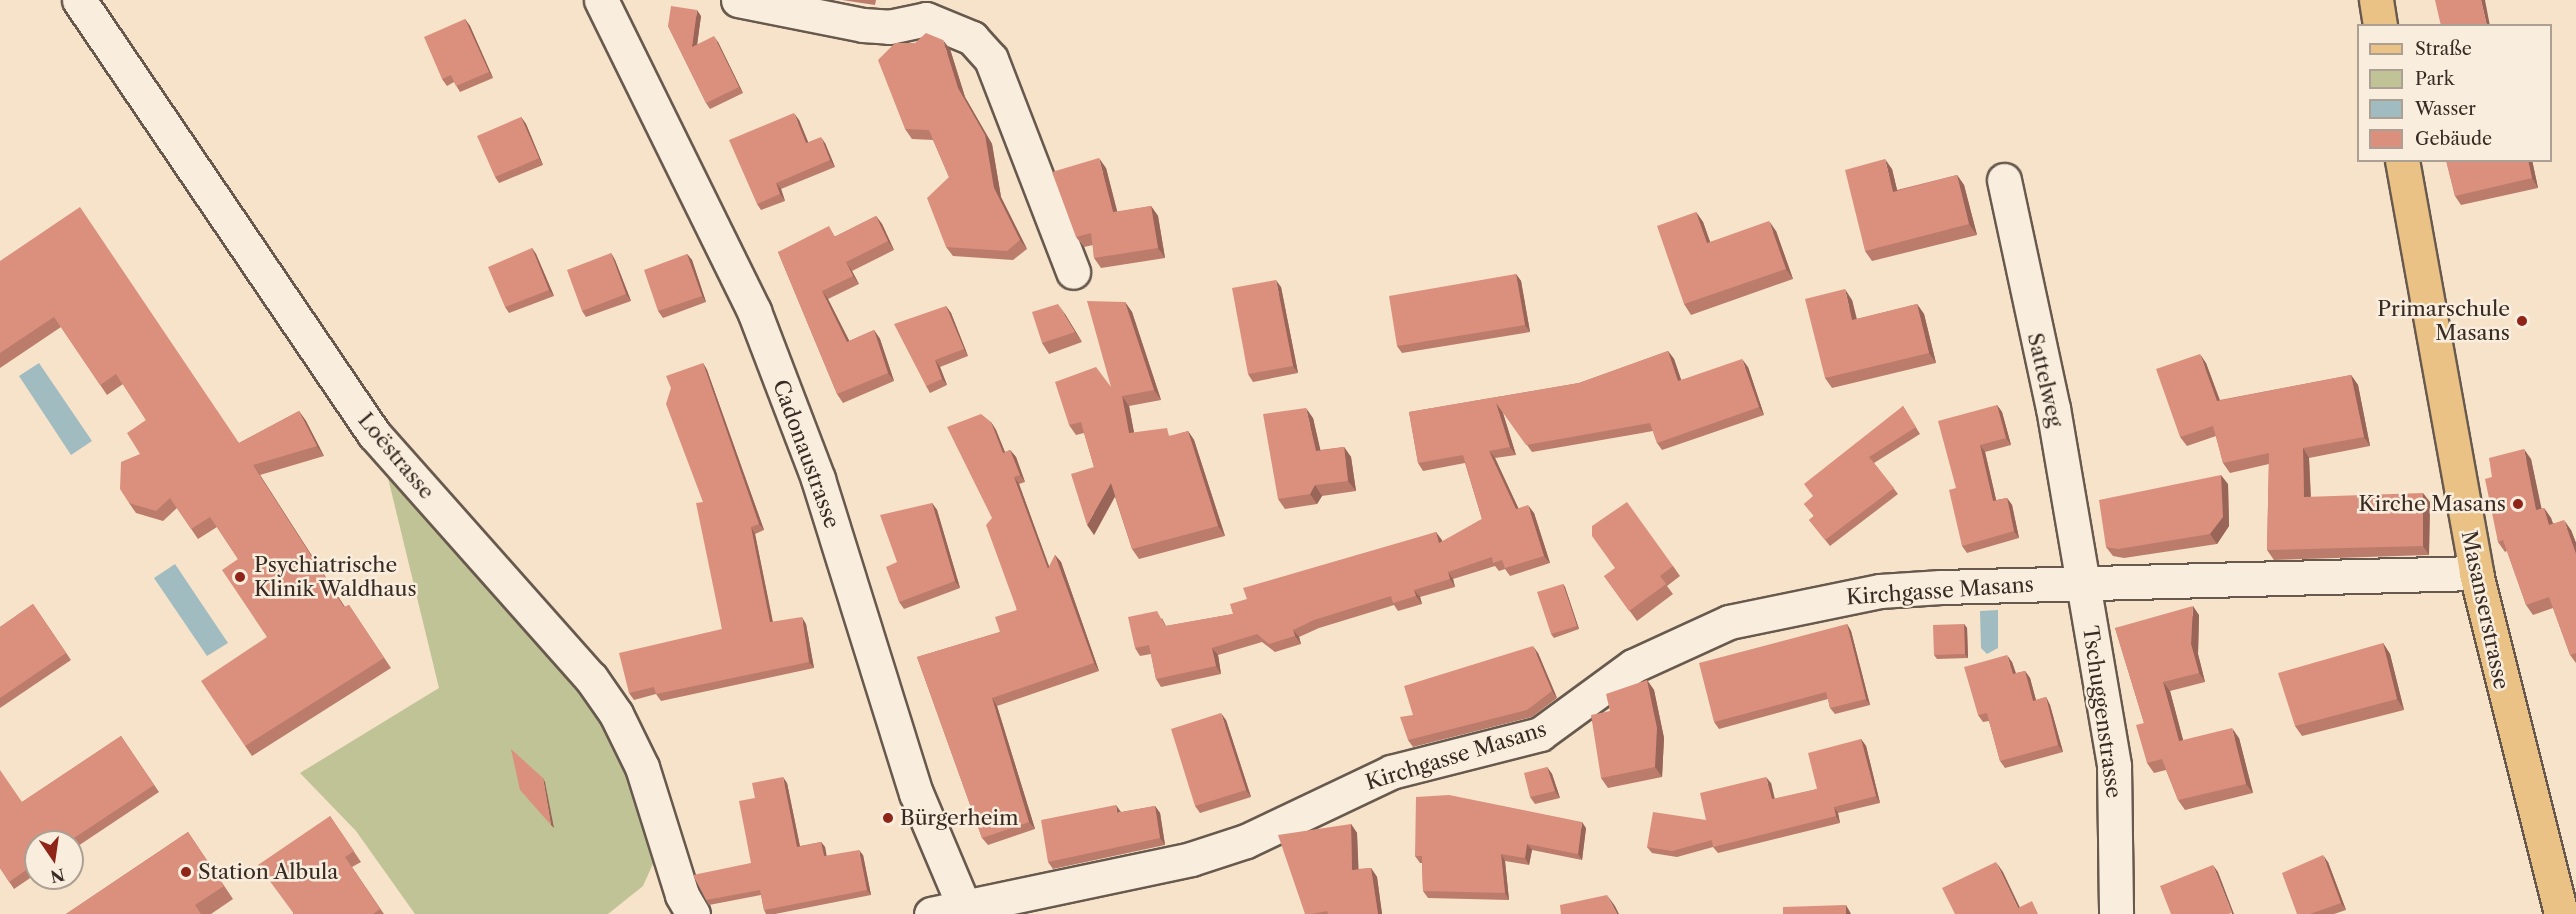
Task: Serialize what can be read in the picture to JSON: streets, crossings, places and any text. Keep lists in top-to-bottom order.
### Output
{
  "streets": {
    "main road": ["Masanserstrasse"],
    "street": [
      "Sattelweg",
      "Cadonaustrasse",
      "Loëstrasse",
      "Kirchgasse Masans",
      "Tschuggenstrasse"
    ]
  },
  "crossings": [
    ["Sattelweg", "Kirchgasse Masans"],
    ["Sattelweg", "Tschuggenstrasse"],
    ["Cadonaustrasse", "Kirchgasse Masans"],
    ["Kirchgasse Masans", "Masanserstrasse"],
    ["Kirchgasse Masans", "Tschuggenstrasse"]
  ],
  "places": [
    "Primarschule Masans",
    "Kirche Masans",
    "Psychiatrische Klinik Waldhaus",
    "Bürgerheim",
    "Station Albula"
  ],
  "legend": [
    "Straße",
    "Park",
    "Wasser",
    "Gebäude"
  ],
  "north": "bottom"
}
